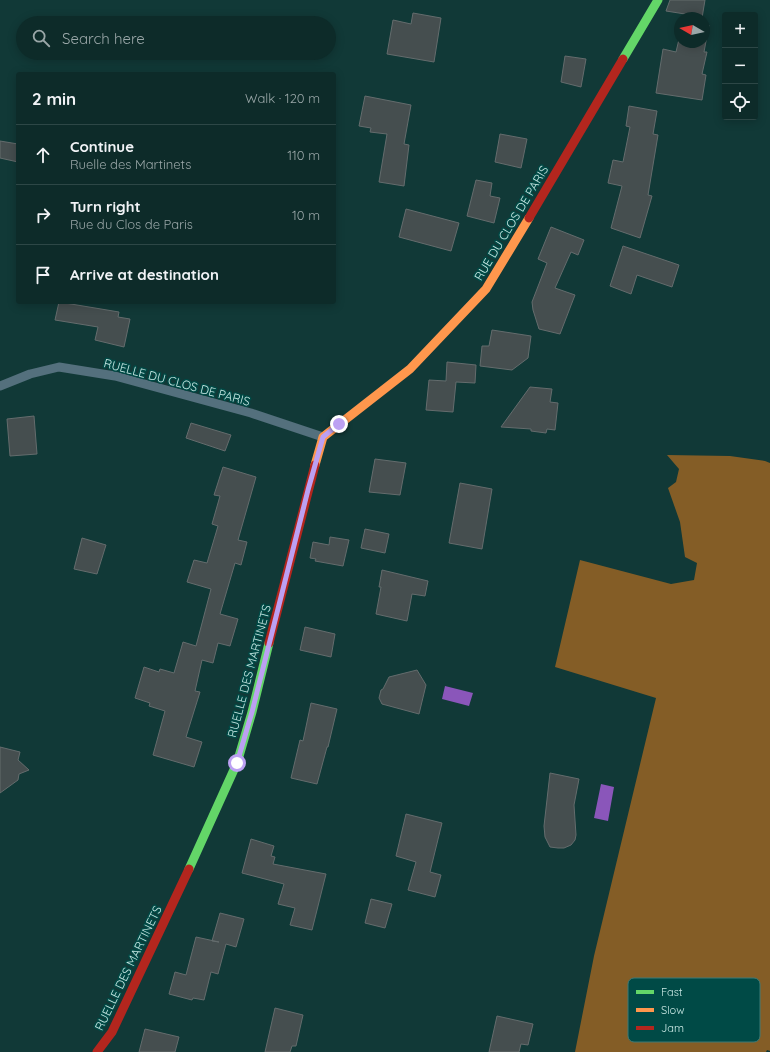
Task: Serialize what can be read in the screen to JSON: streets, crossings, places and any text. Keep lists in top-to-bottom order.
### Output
{
  "streets": {
    "street": ["RUE DU CLOS DE PARIS", "RUELLE DES MARTINETS"],
    "lane": ["RUELLE DU CLOS DE PARIS"]
  },
  "crossings": [
    ["RUE DU CLOS DE PARIS", "RUELLE DU CLOS DE PARIS"],
    ["RUE DU CLOS DE PARIS", "RUELLE DES MARTINETS"],
    ["RUELLE DU CLOS DE PARIS", "RUELLE DES MARTINETS"]
  ],
  "legend": ["Fast", "Slow", "Jam"],
  "north": "left",
  "page": {
    "map_buttons": ["+", "−"],
    "search": "Search here",
    "heading": ["2 min", "Walk · 120 m"],
    "list": [
      ["Continue", "Ruelle des Martinets", "110 m"],
      ["Turn right", "Rue du Clos de Paris", "10 m"],
      "Arrive at destination"
    ]
  }
}
